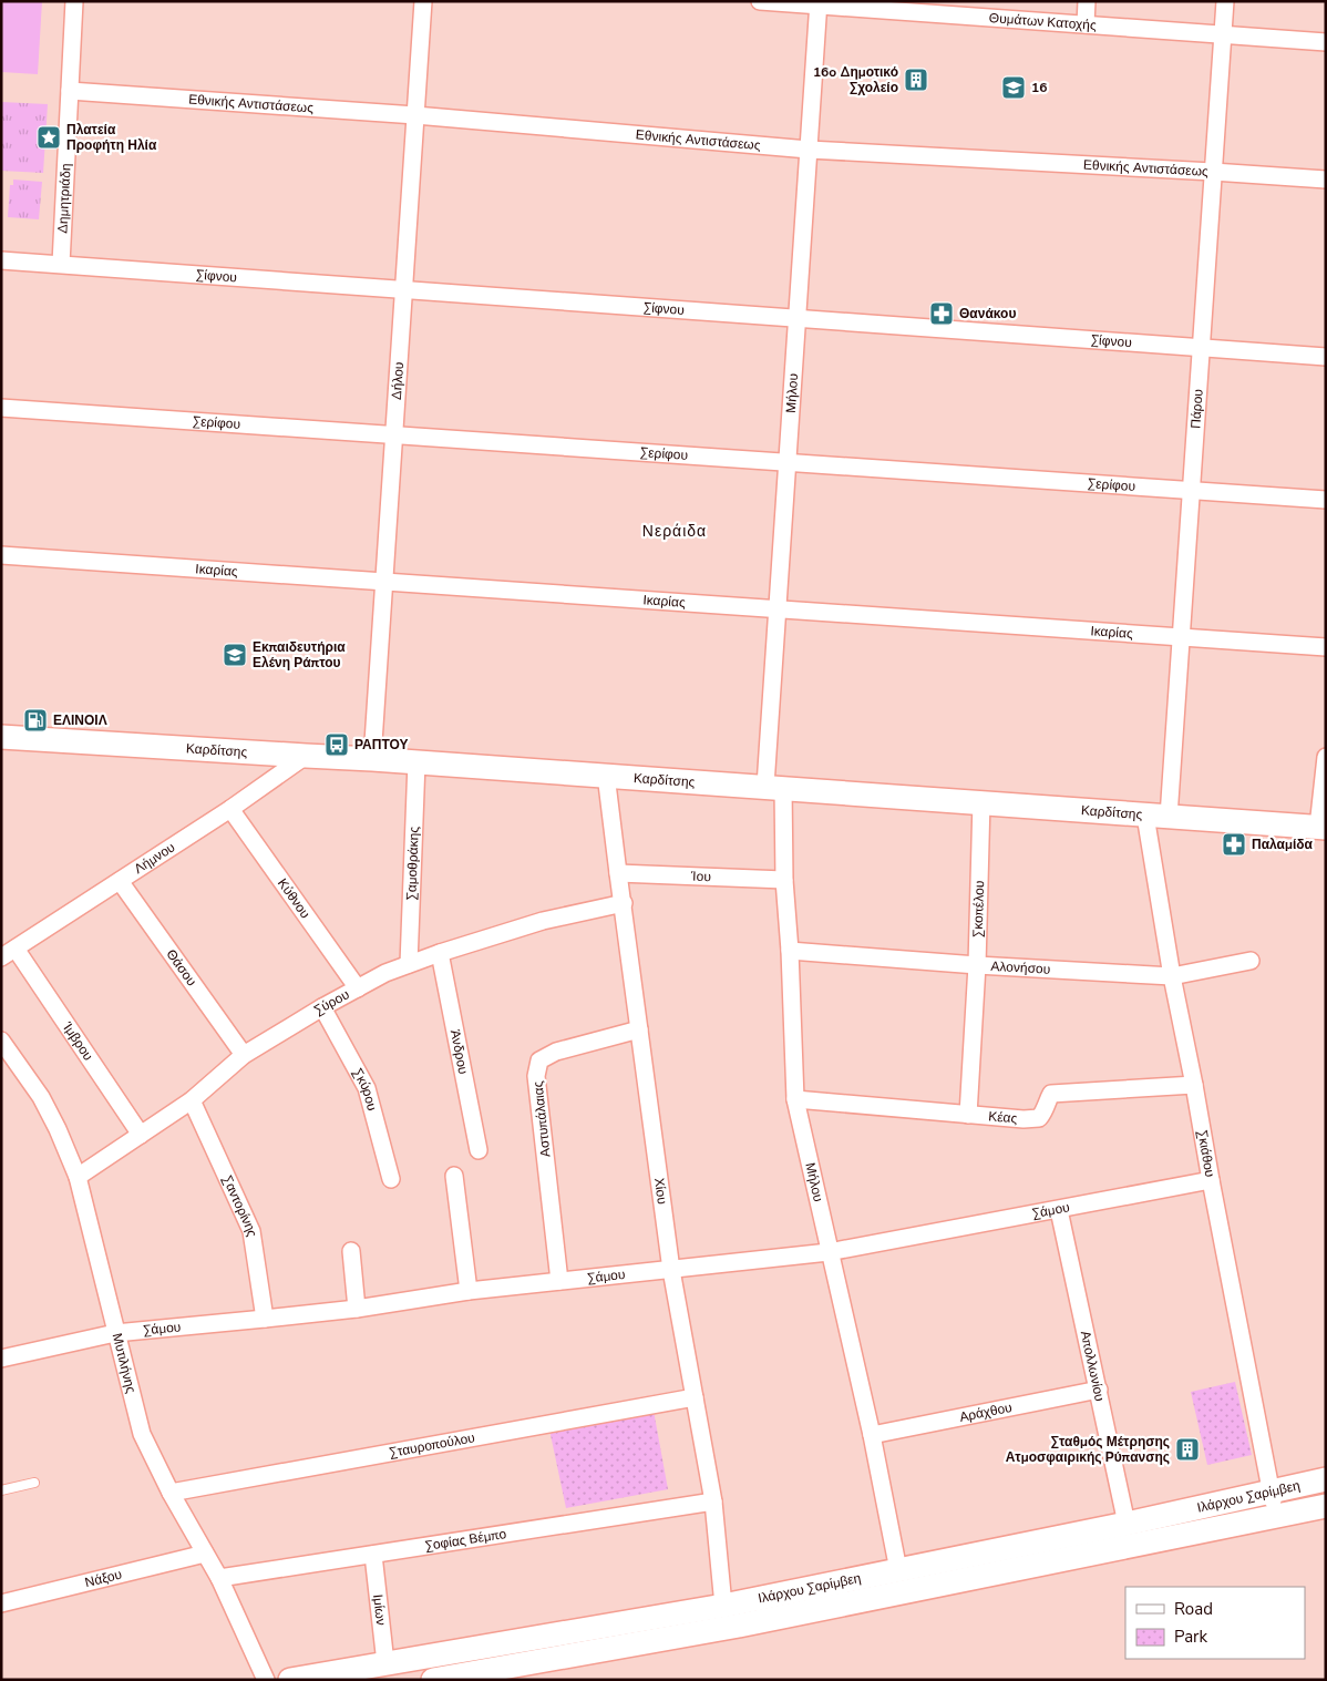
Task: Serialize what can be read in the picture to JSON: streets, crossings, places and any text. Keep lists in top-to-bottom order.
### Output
{
  "streets": {
    "main road": ["Καρδίτσης", "Ιλάρχου Σαρίμβεη"],
    "street": [
      "Θυμάτων Κατοχής",
      "Εθνικής Αντιστάσεως",
      "Δημητριάδη",
      "Σίφνου",
      "Δήλου",
      "Μήλου",
      "Πάρου",
      "Σερίφου",
      "Ικαρίας",
      "Λήμνου",
      "Σαμοθράκης",
      "Ίου",
      "Κύθνου",
      "Σκοπέλου",
      "Θάσου",
      "Αλονήσου",
      "Σύρου",
      "Ίμβρου",
      "Άνδρου",
      "Σκύρου",
      "Κέας",
      "Αστυπάλαιας",
      "Σκιάθου",
      "Χίου",
      "Σαντορίνης",
      "Σάμου",
      "Μυτιλήνης",
      "Απολλωνίου",
      "Αράχθου",
      "Σταυροπούλου",
      "Σοφίας Βέμπο",
      "Νάξου",
      "Ιμίων"
    ]
  },
  "crossings": [
    ["Θυμάτων Κατοχής", "Μήλου"],
    ["Θυμάτων Κατοχής", "Πάρου"],
    ["Εθνικής Αντιστάσεως", "Δημητριάδη"],
    ["Εθνικής Αντιστάσεως", "Δήλου"],
    ["Εθνικής Αντιστάσεως", "Μήλου"],
    ["Εθνικής Αντιστάσεως", "Πάρου"],
    ["Δημητριάδη", "Σίφνου"],
    ["Σίφνου", "Δήλου"],
    ["Σίφνου", "Μήλου"],
    ["Σίφνου", "Πάρου"],
    ["Δήλου", "Σερίφου"],
    ["Δήλου", "Ικαρίας"],
    ["Δήλου", "Καρδίτσης"],
    ["Μήλου", "Σερίφου"],
    ["Μήλου", "Ικαρίας"],
    ["Μήλου", "Καρδίτσης"],
    ["Μήλου", "Ίου"],
    ["Μήλου", "Αλονήσου"],
    ["Μήλου", "Κέας"],
    ["Μήλου", "Σάμου"],
    ["Μήλου", "Αράχθου"],
    ["Μήλου", "Ιλάρχου Σαρίμβεη"],
    ["Πάρου", "Σερίφου"],
    ["Πάρου", "Ικαρίας"],
    ["Πάρου", "Καρδίτσης"],
    ["Καρδίτσης", "Λήμνου"],
    ["Καρδίτσης", "Σαμοθράκης"],
    ["Καρδίτσης", "Σκοπέλου"],
    ["Καρδίτσης", "Σκιάθου"],
    ["Καρδίτσης", "Χίου"],
    ["Λήμνου", "Κύθνου"],
    ["Λήμνου", "Θάσου"],
    ["Λήμνου", "Ίμβρου"],
    ["Σαμοθράκης", "Σύρου"],
    ["Ίου", "Χίου"],
    ["Κύθνου", "Σύρου"],
    ["Σκοπέλου", "Αλονήσου"],
    ["Σκοπέλου", "Κέας"],
    ["Θάσου", "Σύρου"],
    ["Αλονήσου", "Σκιάθου"],
    ["Σύρου", "Ίμβρου"],
    ["Σύρου", "Άνδρου"],
    ["Σύρου", "Σκύρου"],
    ["Σύρου", "Χίου"],
    ["Σύρου", "Σαντορίνης"],
    ["Σύρου", "Μυτιλήνης"],
    ["Κέας", "Σκιάθου"],
    ["Αστυπάλαιας", "Χίου"],
    ["Αστυπάλαιας", "Σάμου"],
    ["Σκιάθου", "Σάμου"],
    ["Σκιάθου", "Ιλάρχου Σαρίμβεη"],
    ["Χίου", "Σάμου"],
    ["Χίου", "Σταυροπούλου"],
    ["Χίου", "Ιλάρχου Σαρίμβεη"],
    ["Χίου", "Σοφίας Βέμπο"],
    ["Σαντορίνης", "Σάμου"],
    ["Σάμου", "Μυτιλήνης"],
    ["Σάμου", "Απολλωνίου"],
    ["Μυτιλήνης", "Σταυροπούλου"],
    ["Μυτιλήνης", "Σοφίας Βέμπο"],
    ["Μυτιλήνης", "Νάξου"],
    ["Απολλωνίου", "Αράχθου"],
    ["Απολλωνίου", "Ιλάρχου Σαρίμβεη"],
    ["Ιλάρχου Σαρίμβεη", "Ιμίων"],
    ["Σοφίας Βέμπο", "Ιμίων"]
  ],
  "districts": ["Νεράιδα"],
  "places": {
    "building": ["16o Δημοτικό Σχολείο", "Σταθμός Μέτρησης Ατμοσφαιρικής Ρύπανσης"],
    "school or university": ["16", "Εκπαιδευτήρια Ελένη Ράπτου"],
    "place": ["Πλατεία Προφήτη Ηλία"],
    "pharmacy": ["Θανάκου", "Παλαμίδα"],
    "fuel station": ["ΕΛΙΝΟΙΛ"],
    "bus stop": ["ΡΑΠΤΟΥ"]
  },
  "legend": ["Road", "Park"]
}
